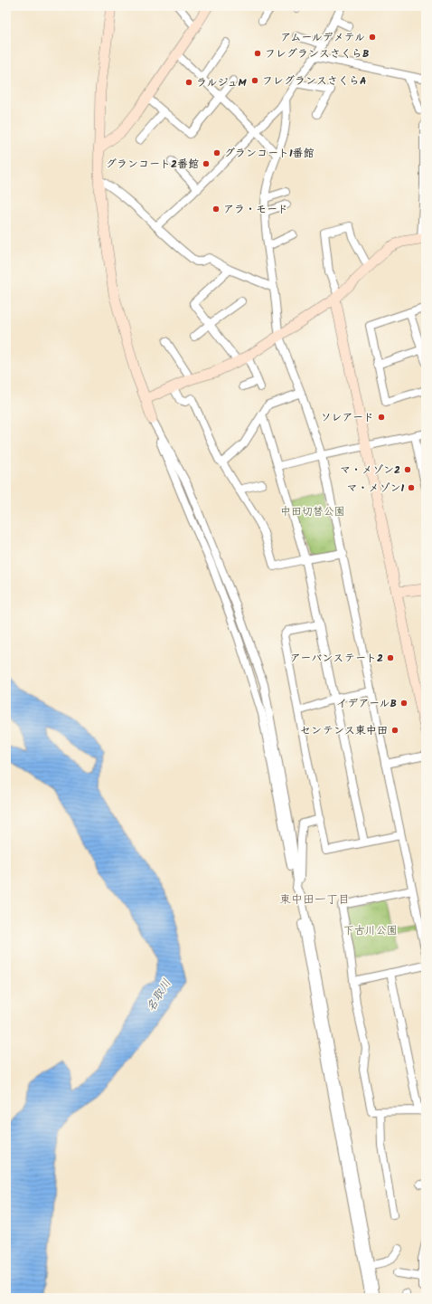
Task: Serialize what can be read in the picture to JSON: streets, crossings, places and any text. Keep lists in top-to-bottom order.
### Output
{
  "districts": ["東中田一丁目"],
  "water": ["名取川"],
  "parks": ["中田切替公園", "下古川公園"],
  "places": [
    "アムールデメテル",
    "フレグランスさくらB",
    "フレグランスさくらA",
    "ラルジュM",
    "グランコート1番館",
    "グランコート2番館",
    "アラ・モード",
    "ソレアード",
    "マ・メゾン2",
    "マ・メゾン1",
    "アーバンステート2",
    "イデアールB",
    "センテンス東中田"
  ]
}
